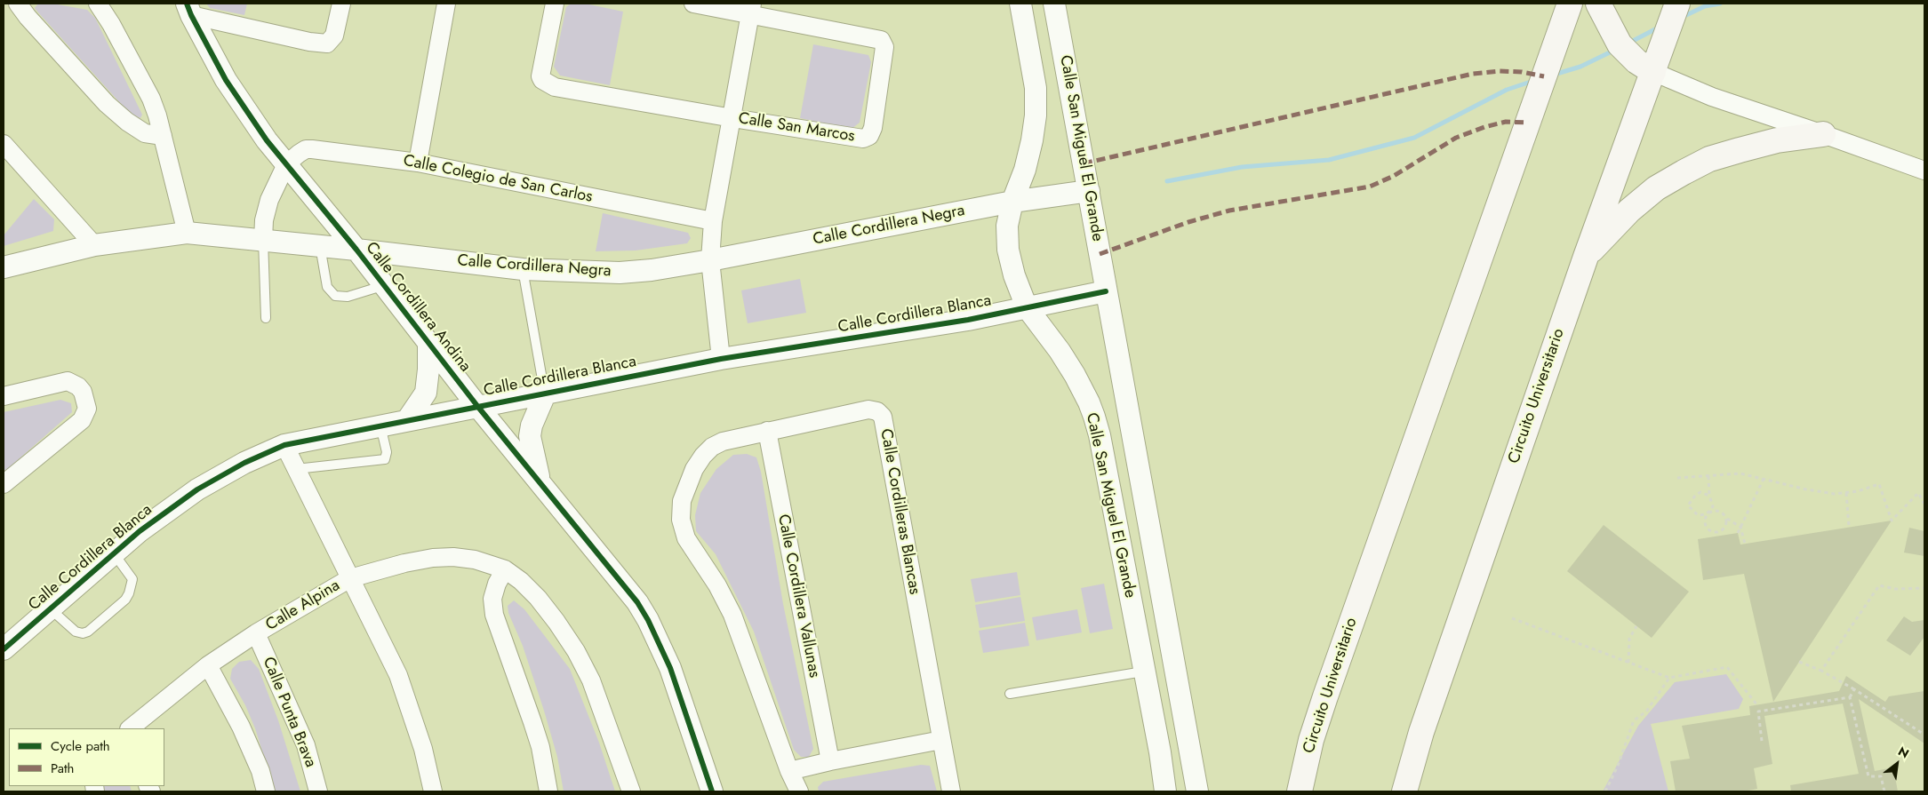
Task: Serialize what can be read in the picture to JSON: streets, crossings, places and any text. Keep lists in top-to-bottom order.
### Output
{
  "streets": {
    "main road": ["Circuito Universitario"],
    "street": [
      "Calle San Marcos",
      "Calle San Miguel El Grande",
      "Calle Colegio de San Carlos",
      "Calle Cordillera Negra",
      "Calle Cordillera Andina",
      "Calle Cordillera Blanca",
      "Calle Cordilleras Blancas",
      "Calle Cordillera Vallunas",
      "Calle Alpina",
      "Calle Punta Brava"
    ]
  },
  "crossings": [
    ["Calle San Miguel El Grande", "Calle Cordillera Negra"],
    ["Calle San Miguel El Grande", "Calle Cordillera Blanca"],
    ["Calle Colegio de San Carlos", "Calle Cordillera Andina"],
    ["Calle Cordillera Negra", "Calle Cordillera Andina"],
    ["Calle Cordillera Andina", "Calle Cordillera Blanca"],
    ["Calle Cordilleras Blancas", "Calle Cordillera Vallunas"],
    ["Calle Alpina", "Calle Punta Brava"]
  ],
  "legend": ["Cycle path", "Path"],
  "north": "top right"
}
